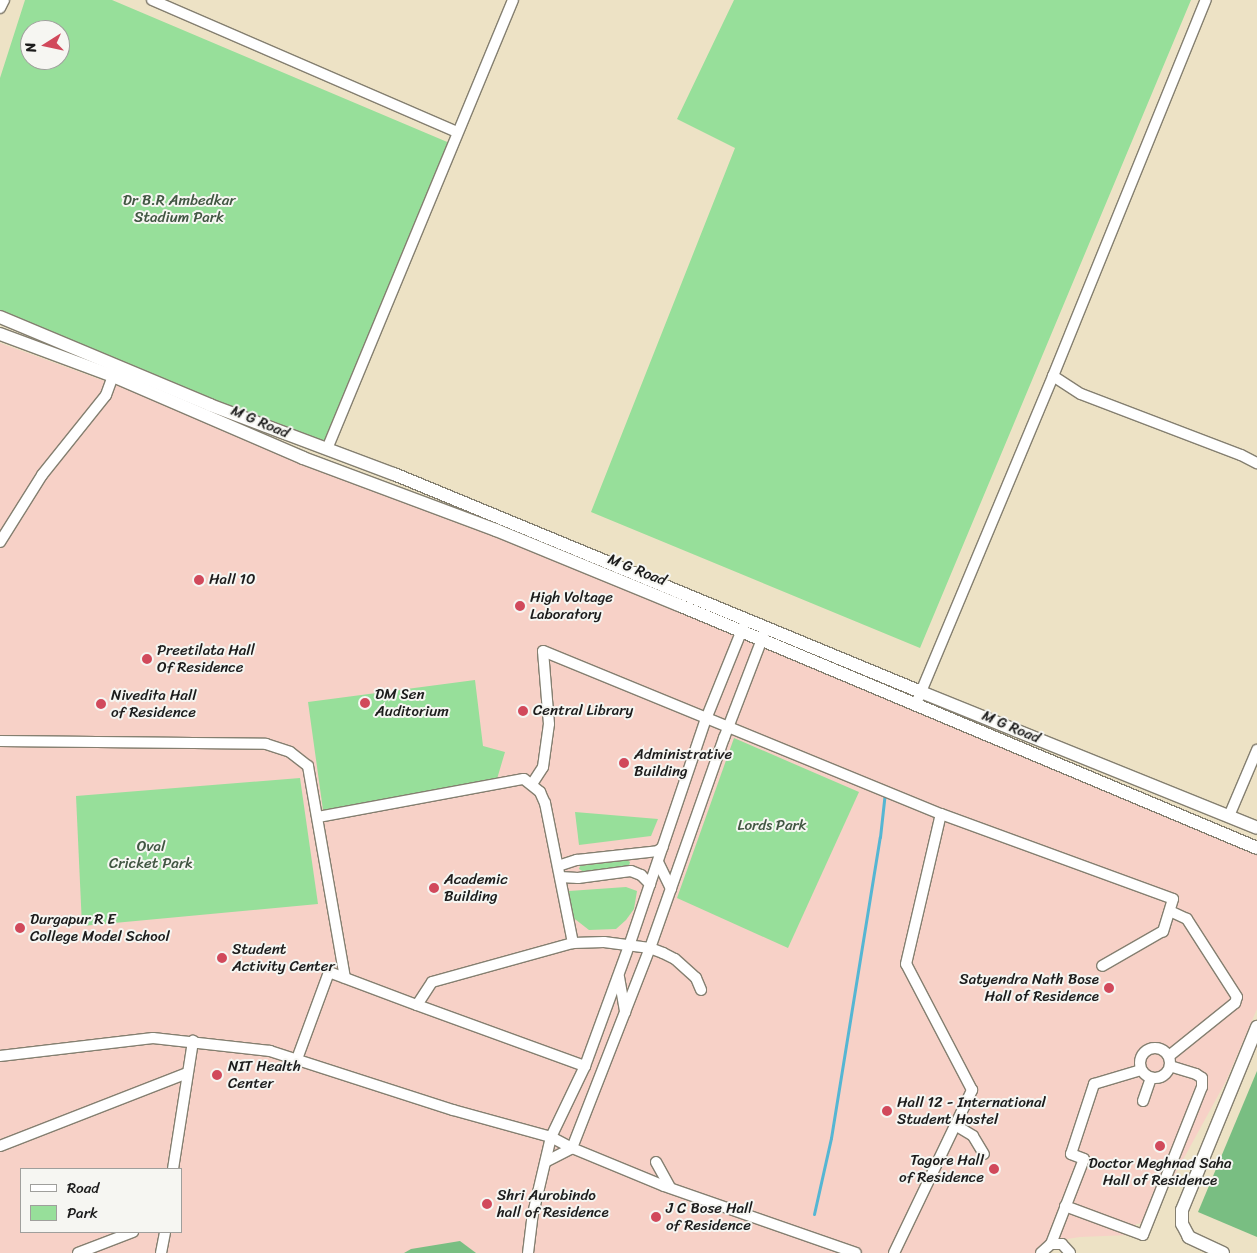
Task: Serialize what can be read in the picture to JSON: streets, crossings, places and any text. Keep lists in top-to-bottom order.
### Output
{
  "streets": {
    "street": ["M G Road"]
  },
  "parks": ["Dr B.R Ambedkar Stadium Park", "Lords Park", "Oval Cricket Park"],
  "places": [
    "Hall 10",
    "High Voltage Laboratory",
    "Preetilata Hall Of Residence",
    "DM Sen Auditorium",
    "Nivedita Hall of Residence",
    "Central Library",
    "Administrative Building",
    "Academic Building",
    "Durgapur R E College Model School",
    "Student Activity Center",
    "Satyendra Nath Bose Hall of Residence",
    "NIT Health Center",
    "Hall 12 - International Student Hostel",
    "Doctor Meghnad Saha Hall of Residence",
    "Tagore Hall of Residence",
    "Shri Aurobindo hall of Residence",
    "J C Bose Hall of Residence"
  ],
  "legend": ["Road", "Park"],
  "north": "left"
}
